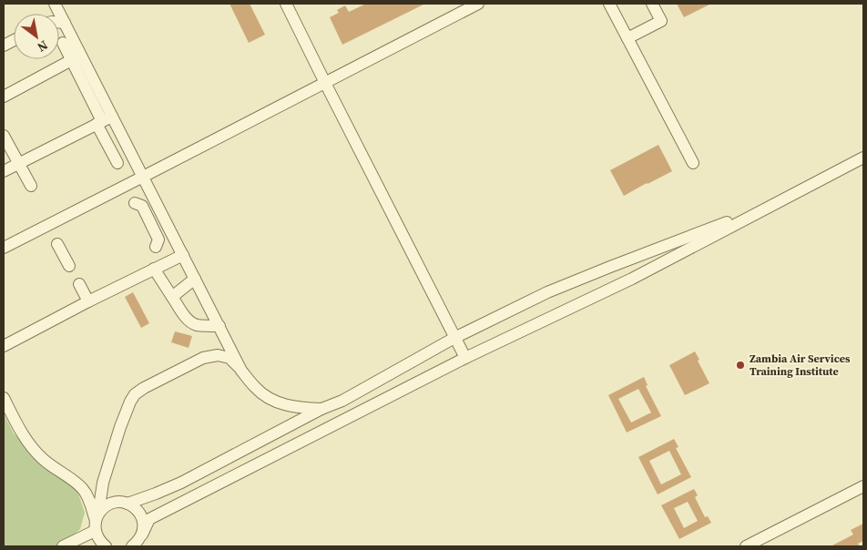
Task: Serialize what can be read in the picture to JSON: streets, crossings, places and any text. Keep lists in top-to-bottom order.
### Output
{
  "places": ["Zambia Air Services Training Institute"],
  "north": "bottom right"
}
